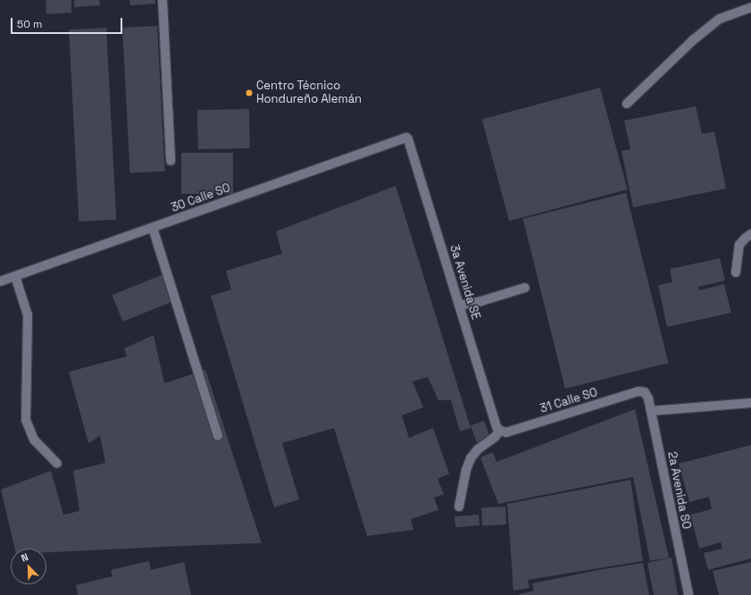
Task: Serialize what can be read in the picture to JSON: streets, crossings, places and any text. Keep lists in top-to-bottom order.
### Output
{
  "streets": {
    "street": [
      "30 Calle SO",
      "3a Avenida SE",
      "31 Calle SO",
      "2a Avenida SO"
    ]
  },
  "crossings": [
    ["30 Calle SO", "3a Avenida SE"],
    ["3a Avenida SE", "31 Calle SO"],
    ["31 Calle SO", "2a Avenida SO"]
  ],
  "places": ["Centro Técnico Hondureño Alemán"],
  "scale_bar": "50 m",
  "north": "top left"
}
